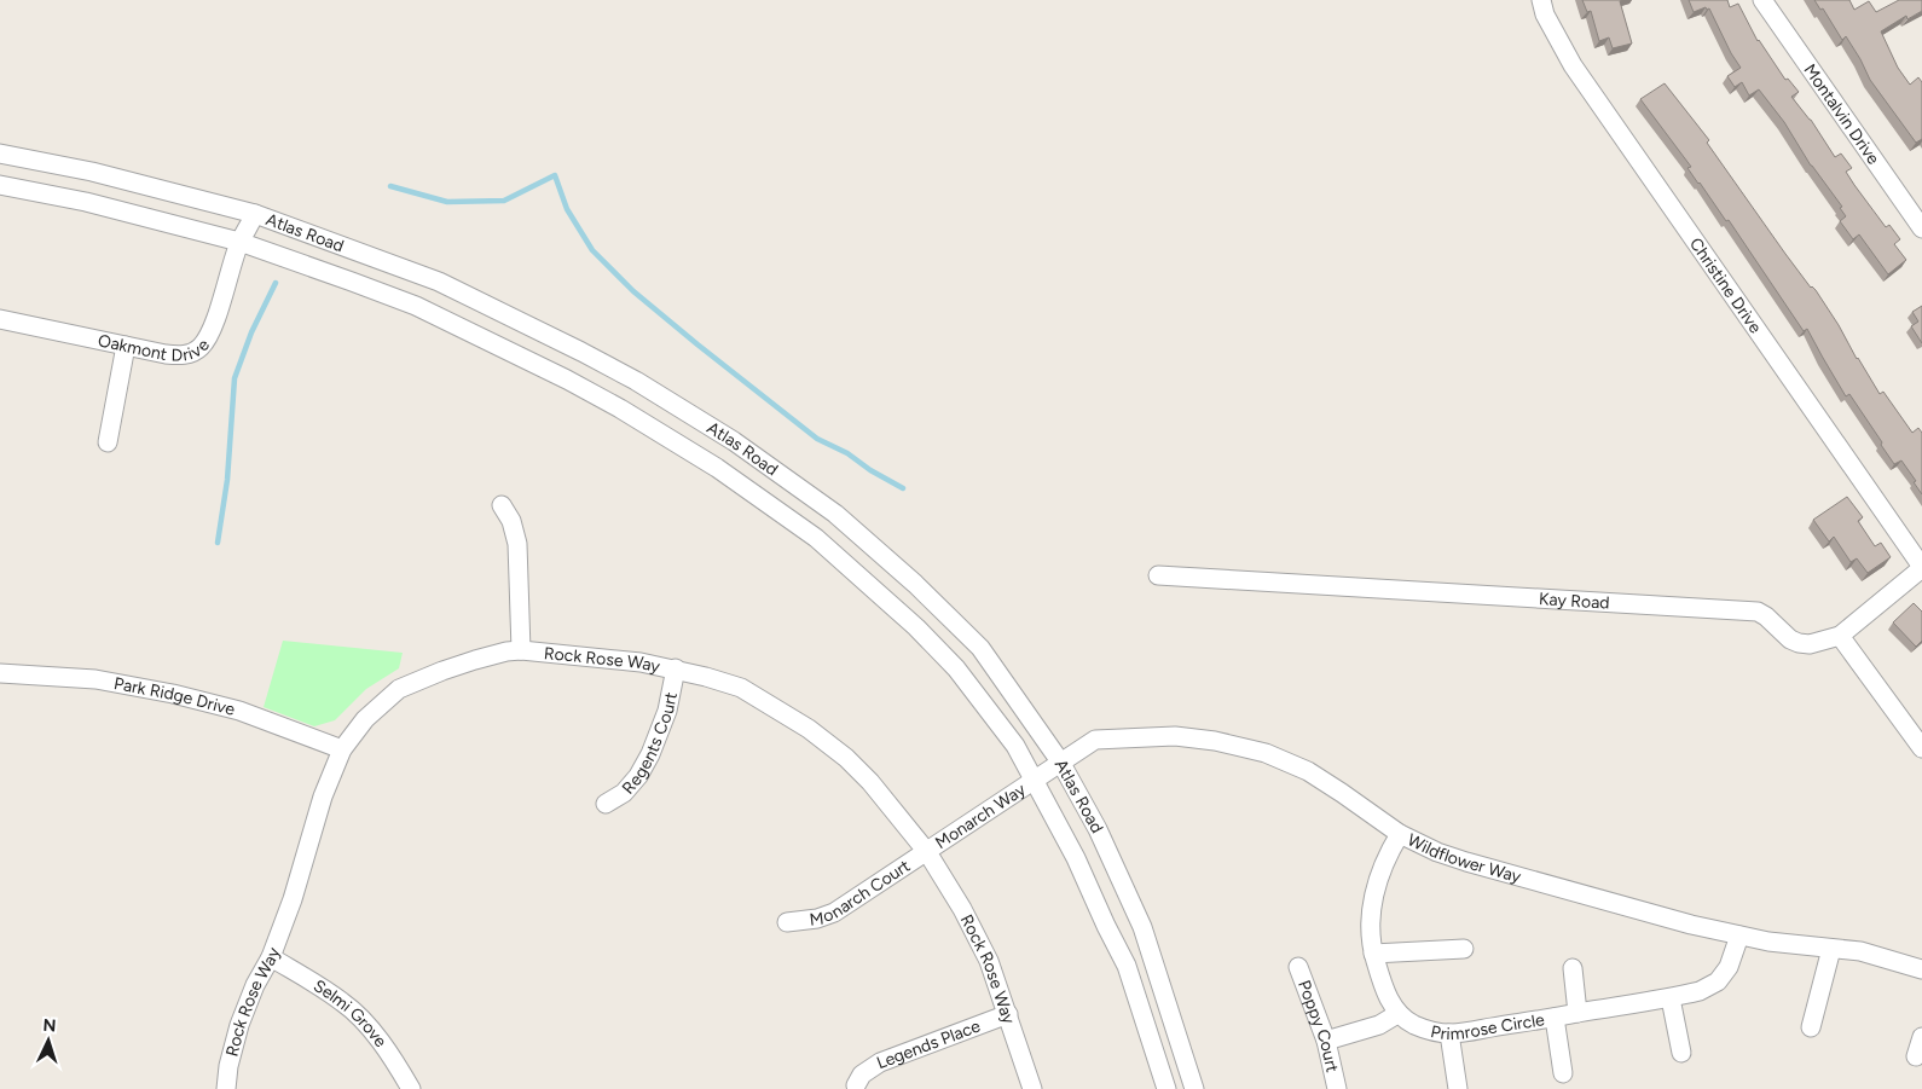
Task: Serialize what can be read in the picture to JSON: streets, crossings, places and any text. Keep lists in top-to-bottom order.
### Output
{
  "streets": {
    "street": [
      "Montalvin Drive",
      "Atlas Road",
      "Christine Drive",
      "Oakmont Drive",
      "Kay Road",
      "Rock Rose Way",
      "Park Ridge Drive",
      "Regents Court",
      "Monarch Way",
      "Wildflower Way",
      "Monarch Court",
      "Selmi Grove",
      "Primrose Circle",
      "Poppy Court",
      "Legends Place"
    ]
  },
  "crossings": [
    ["Atlas Road", "Oakmont Drive"],
    ["Atlas Road", "Monarch Way"],
    ["Atlas Road", "Wildflower Way"],
    ["Rock Rose Way", "Park Ridge Drive"],
    ["Rock Rose Way", "Regents Court"],
    ["Rock Rose Way", "Monarch Way"],
    ["Rock Rose Way", "Monarch Court"],
    ["Rock Rose Way", "Selmi Grove"],
    ["Rock Rose Way", "Legends Place"],
    ["Monarch Way", "Wildflower Way"],
    ["Monarch Way", "Monarch Court"],
    ["Wildflower Way", "Primrose Circle"]
  ],
  "north": "top"
}
